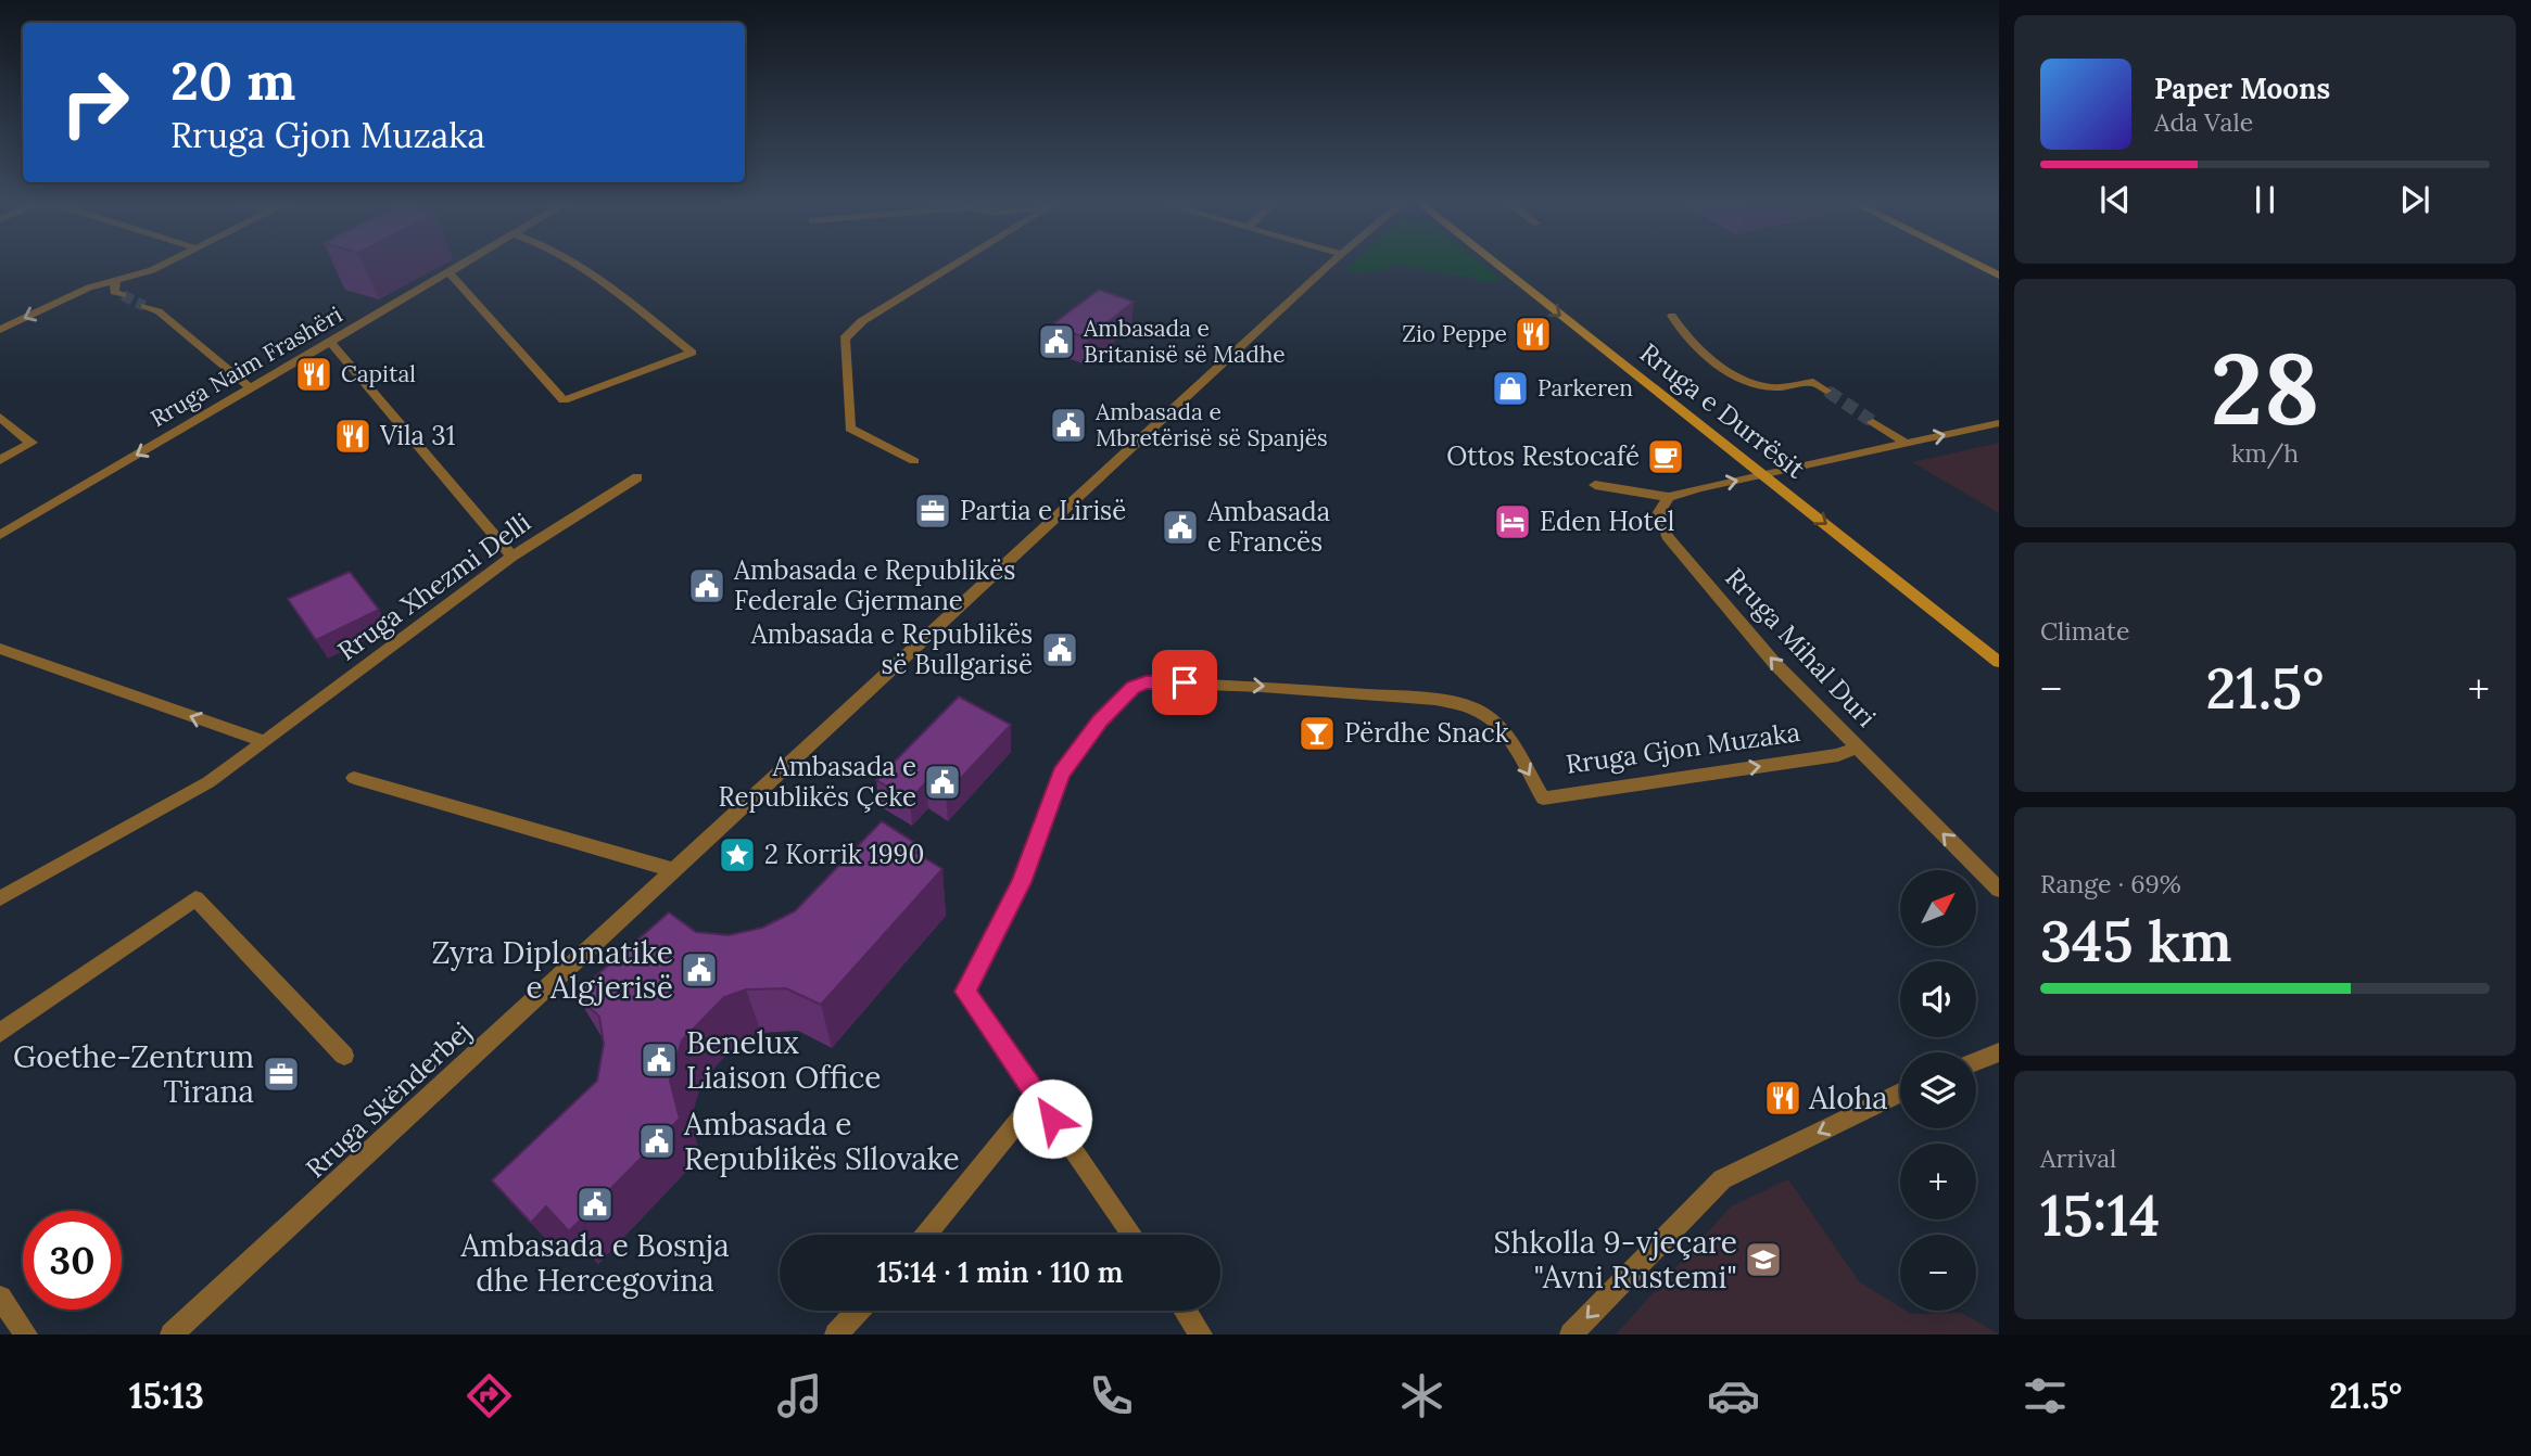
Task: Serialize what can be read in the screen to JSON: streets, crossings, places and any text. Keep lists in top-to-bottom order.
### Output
{
  "streets": {
    "main road": ["Rruga e Durrësit"],
    "street": [
      "Rruga Naim Frashëri",
      "Rruga Xhezmi Delli",
      "Rruga Mihal Duri",
      "Rruga Gjon Muzaka",
      "Rruga Skënderbej"
    ]
  },
  "crossings": [
    ["Rruga Mihal Duri", "Rruga Gjon Muzaka"]
  ],
  "one_way": ["Rruga Naim Frashëri", "Rruga e Durrësit", "Rruga Mihal Duri"],
  "places": {
    "restaurant": [
      "Zio Peppe",
      "Capital",
      "Vila 31",
      "Aloha"
    ],
    "public building": [
      "Ambasada e Britanisë së Madhe",
      "Ambasada e Mbretërisë së Spanjës",
      "Ambasada e Francës",
      "Ambasada e Republikës Federale Gjermane",
      "Ambasada e Republikës së Bullgarisë",
      "Ambasada e Republikës Çeke",
      "Zyra Diplomatike e Algjerisë",
      "Benelux Liaison Office",
      "Ambasada e Republikës Sllovake",
      "Ambasada e Bosnja dhe Hercegovina"
    ],
    "shop": ["Parkeren"],
    "cafe": ["Ottos Restocafé"],
    "office": ["Partia e Lirisë", "Goethe-Zentrum Tirana"],
    "hotel": ["Eden Hotel"],
    "bar": ["Përdhe Snack"],
    "place": ["2 Korrik 1990"],
    "school or university": ["Shkolla 9-vjeçare \"Avni Rustemi\""]
  },
  "north": "top right",
  "page": {
    "turn": ["20 m", "Rruga Gjon Muzaka"],
    "song": ["Paper Moons", "Ada Vale"],
    "tile": [
      ["28", "km/h"],
      "Climate",
      ["Range · 69%", "345 km"],
      ["Arrival", "15:14"]
    ],
    "heat": ["−", "21.5°", "+"],
    "map_buttons": ["+", "−"],
    "limit": "30",
    "trip": "15:14 · 1 min · 110 m",
    "tabs": ["15:13", "21.5°"]
  }
}
